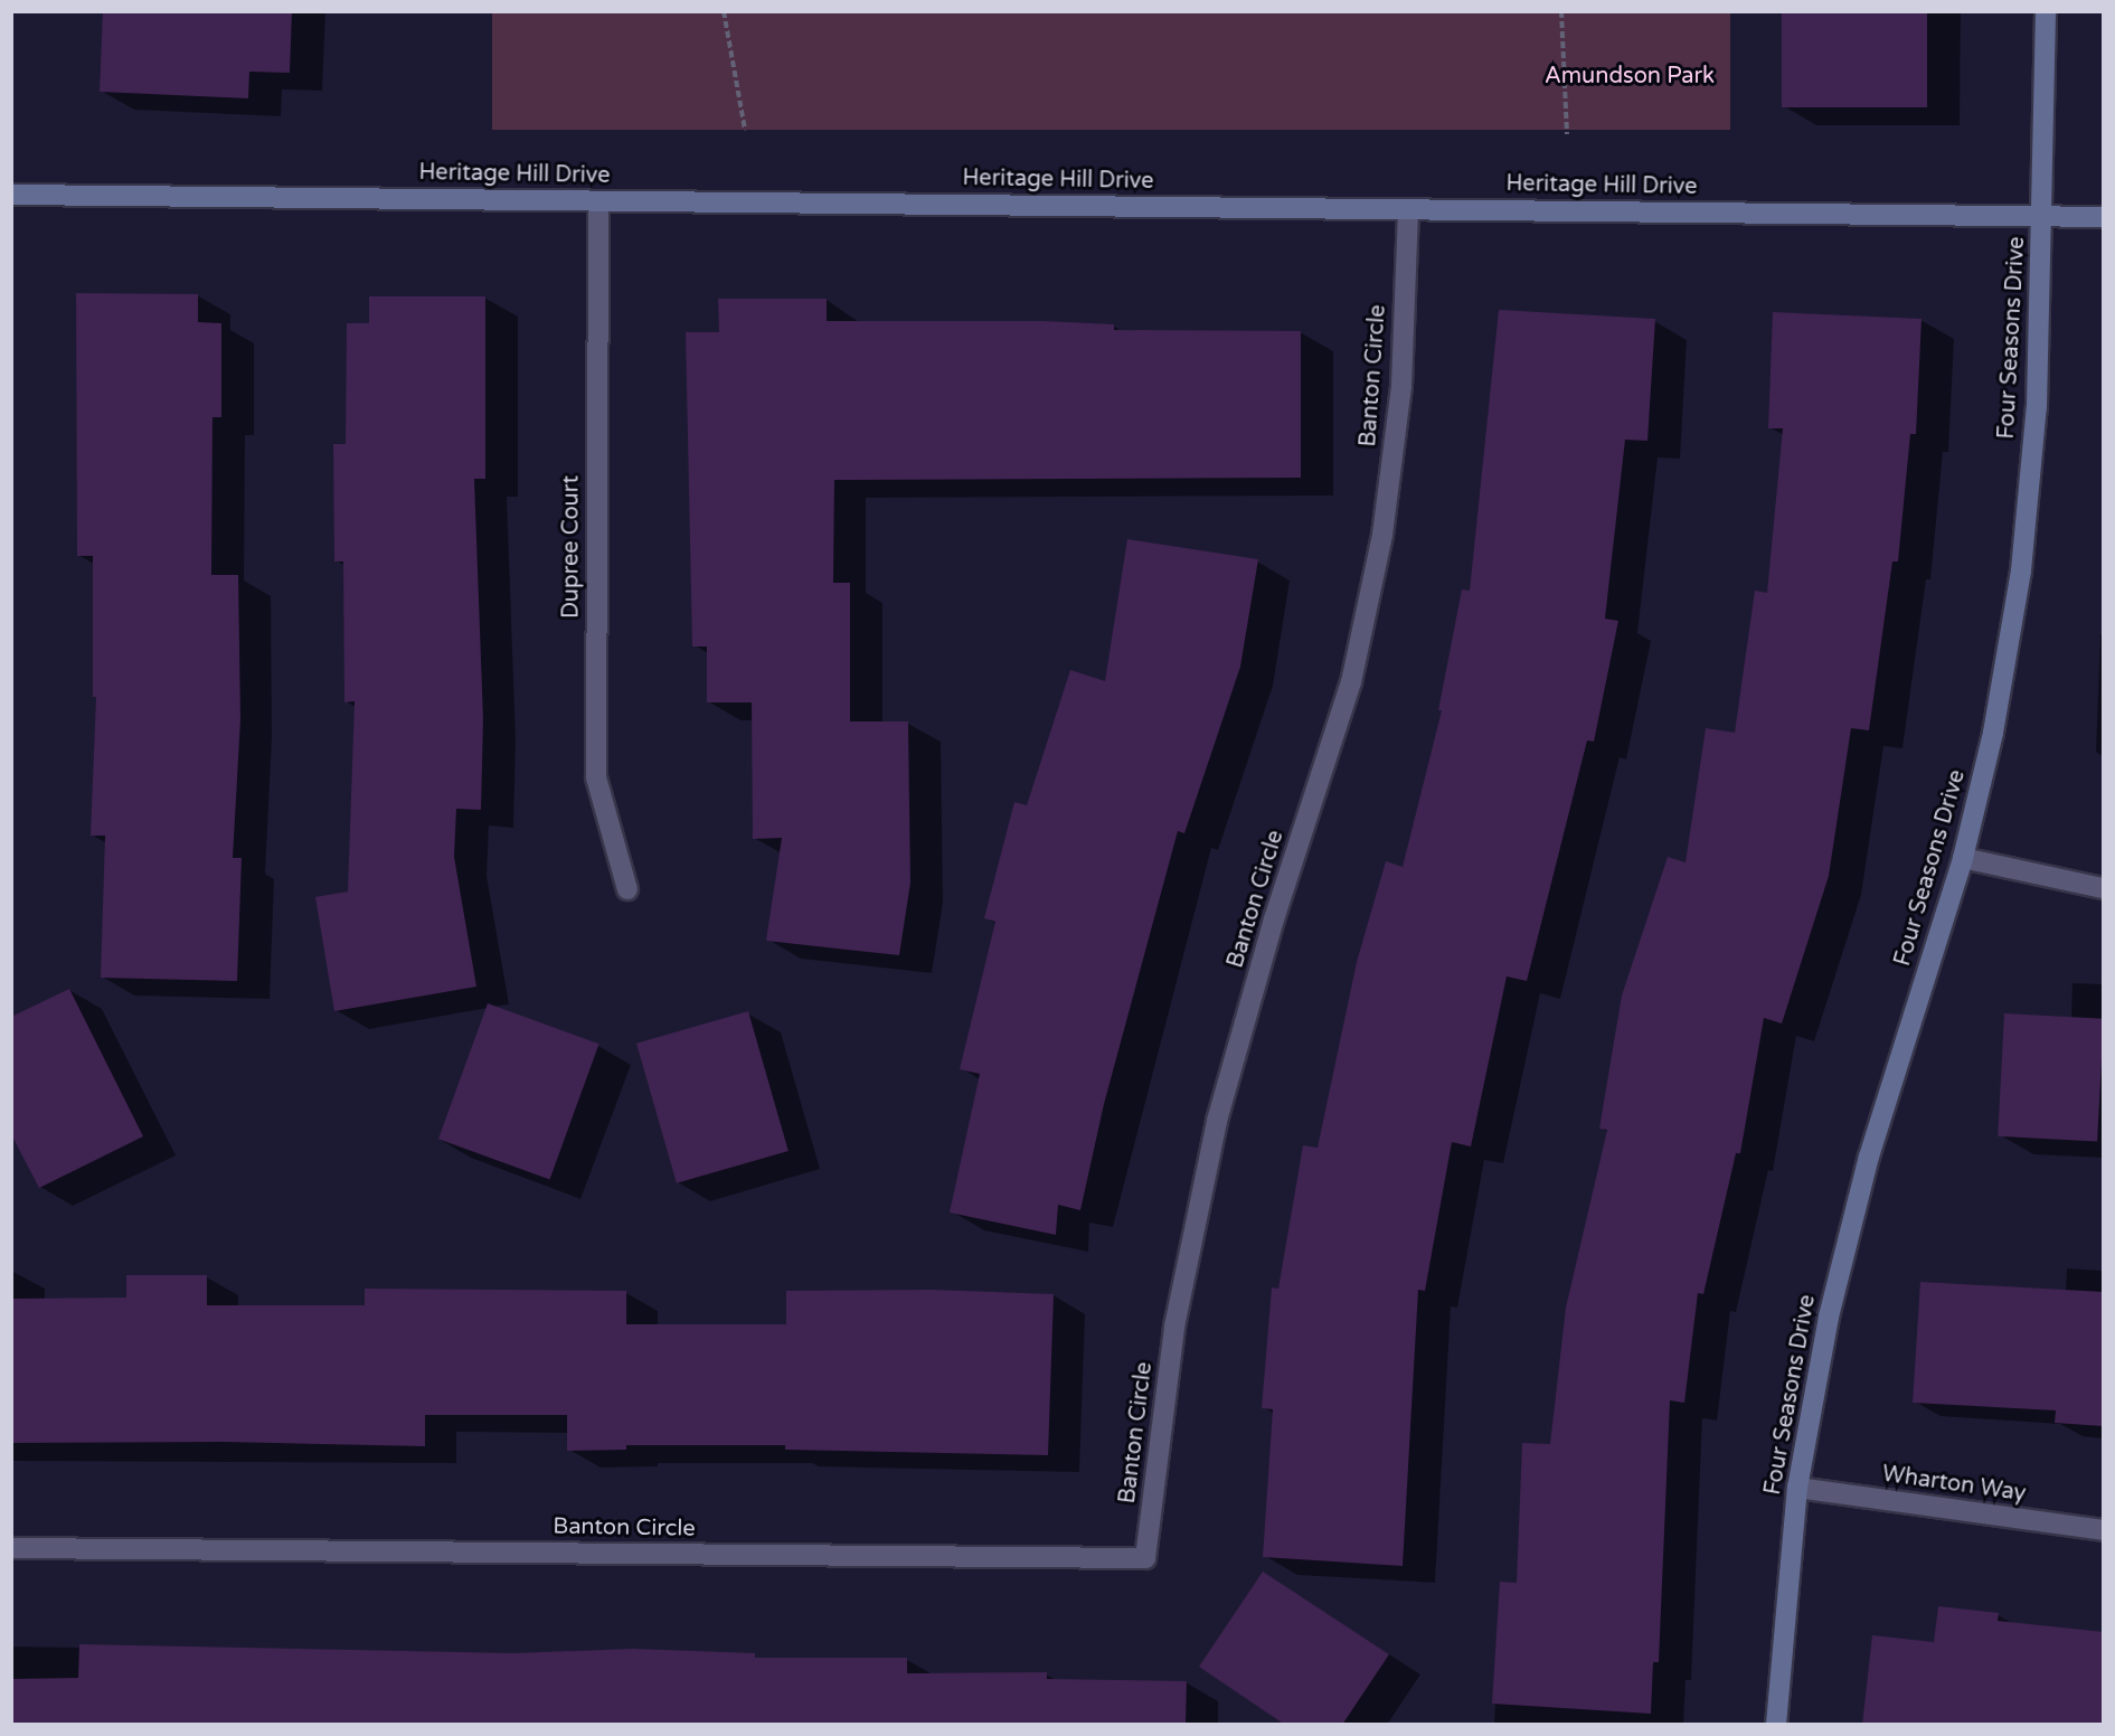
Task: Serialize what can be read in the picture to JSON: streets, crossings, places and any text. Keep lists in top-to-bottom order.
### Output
{
  "streets": {
    "street": [
      "Heritage Hill Drive",
      "Four Seasons Drive",
      "Banton Circle",
      "Dupree Court",
      "Wharton Way"
    ]
  },
  "crossings": [
    ["Heritage Hill Drive", "Four Seasons Drive"],
    ["Heritage Hill Drive", "Banton Circle"],
    ["Heritage Hill Drive", "Dupree Court"],
    ["Four Seasons Drive", "Wharton Way"]
  ],
  "parks": ["Amundson Park"]
}
